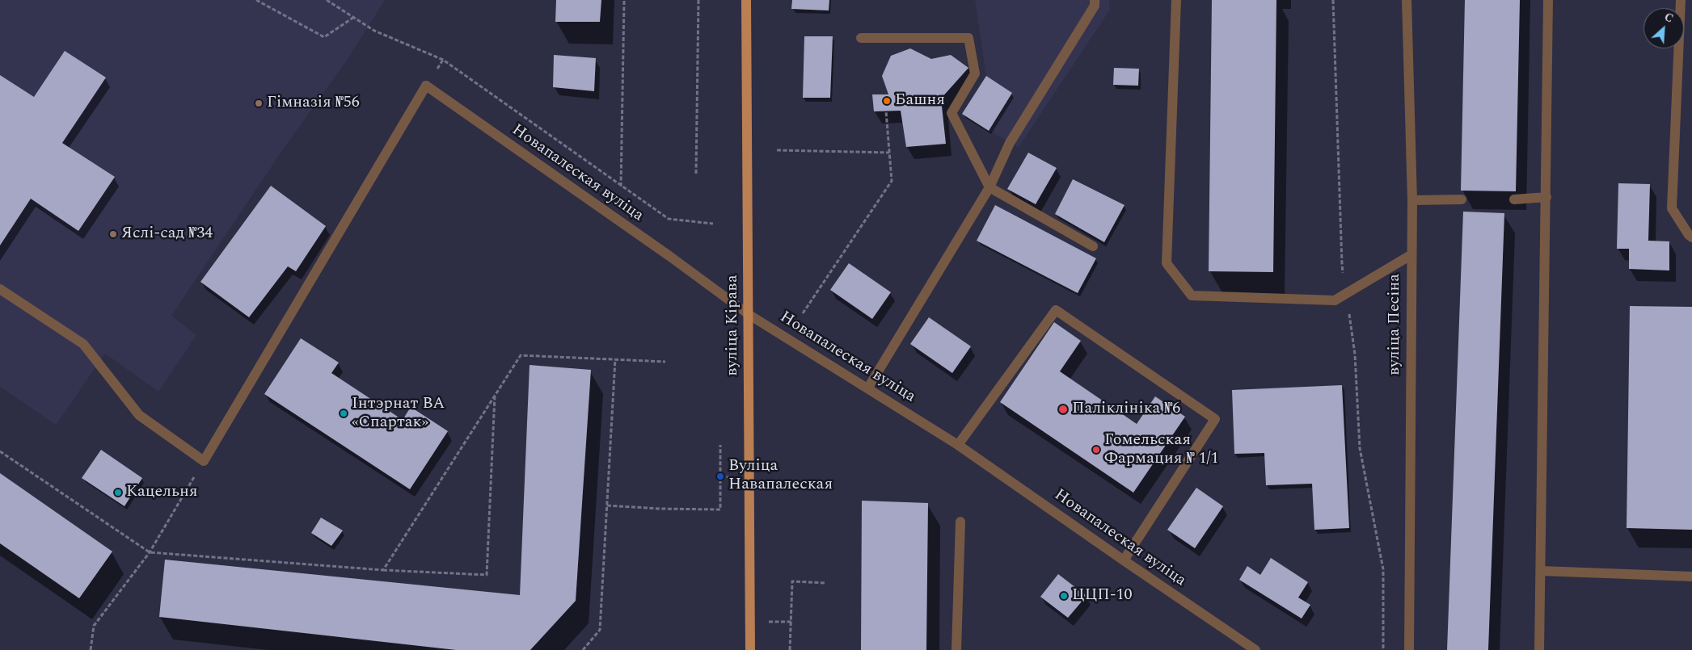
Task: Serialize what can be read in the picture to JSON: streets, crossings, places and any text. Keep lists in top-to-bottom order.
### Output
{
  "streets": {
    "main road": ["вуліца Кірава"],
    "street": ["Новапалеская вуліца", "вуліца Песіна"]
  },
  "crossings": [
    ["Новапалеская вуліца", "вуліца Кірава"]
  ],
  "places": [
    "Башня",
    "Гімназія №56",
    "Яслі-сад №34",
    "Паліклініка №6",
    "Інтэрнат ВА «Спартак»",
    "Гомельская Фармация № 1/1",
    "Вуліца Навапалеская",
    "Кацельня",
    "ЦЦП-10"
  ],
  "north": "top right"
}
